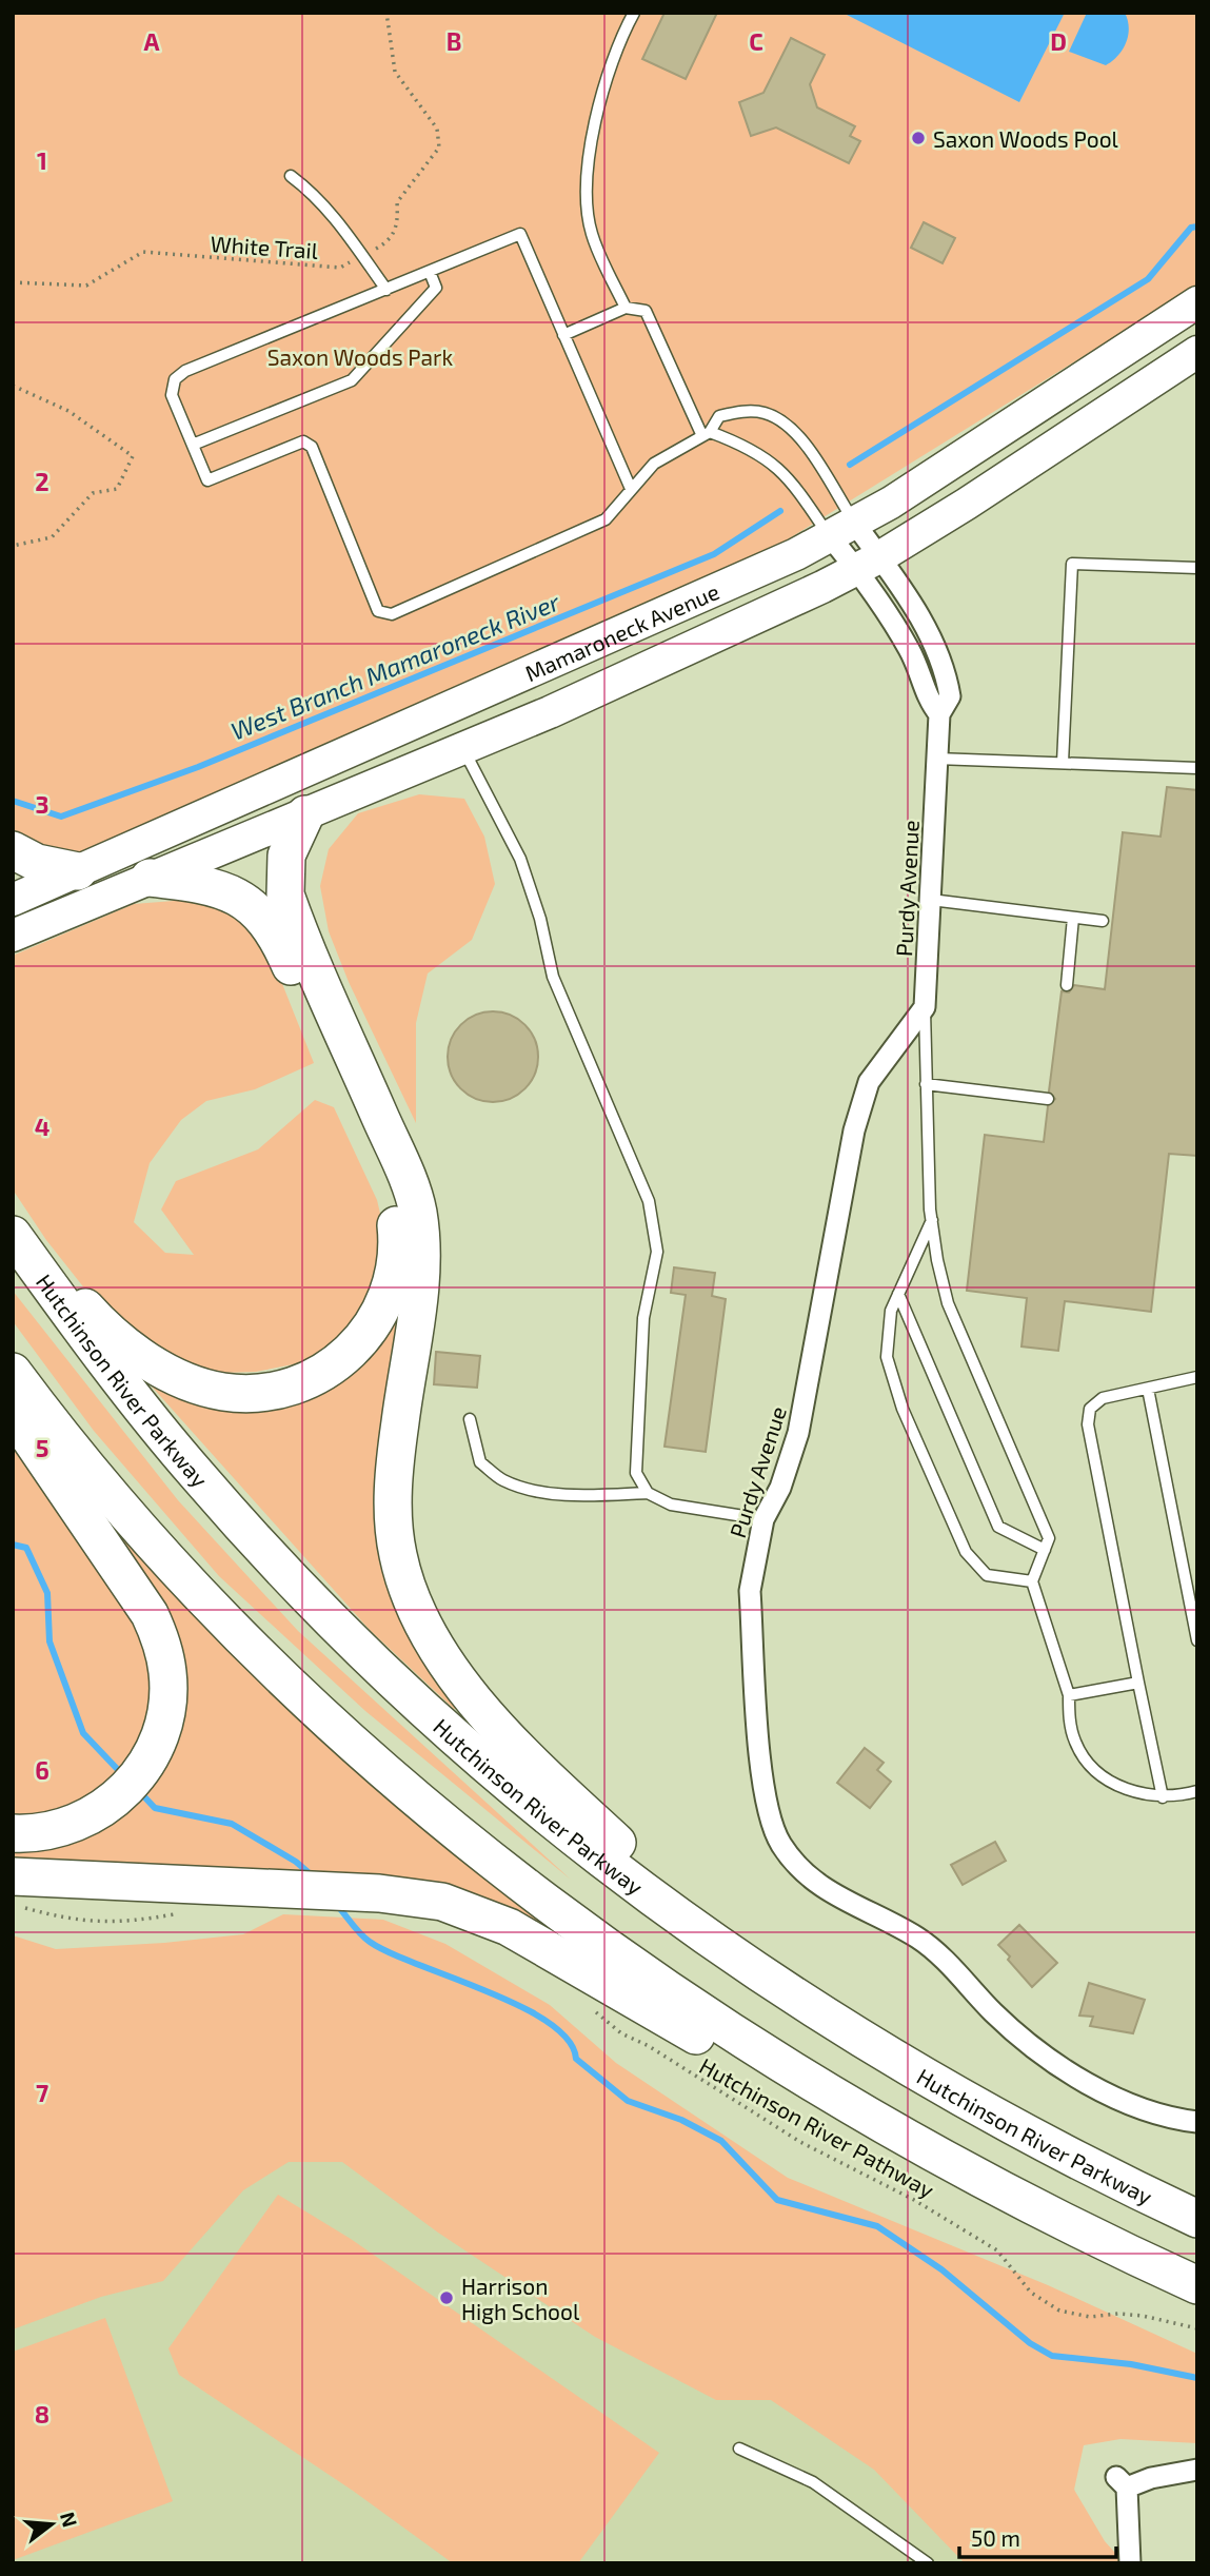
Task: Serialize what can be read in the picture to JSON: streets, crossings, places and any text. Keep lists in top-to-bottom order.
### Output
{
  "streets": {
    "highway": ["Hutchinson River Parkway"],
    "main road": ["Mamaroneck Avenue"],
    "street": ["Purdy Avenue"],
    "path": ["White Trail", "Hutchinson River Pathway"]
  },
  "crossings": [
    ["Mamaroneck Avenue", "Purdy Avenue"]
  ],
  "water": ["West Branch Mamaroneck River"],
  "parks": ["Saxon Woods Park"],
  "places": ["Saxon Woods Pool", "Harrison High School"],
  "scale_bar": "50 m",
  "north": "right",
  "grid": {
    "columns": [
      "A",
      "B",
      "C",
      "D"
    ],
    "rows": [
      "1",
      "2",
      "3",
      "4",
      "5",
      "6",
      "7",
      "8"
    ]
  }
}
